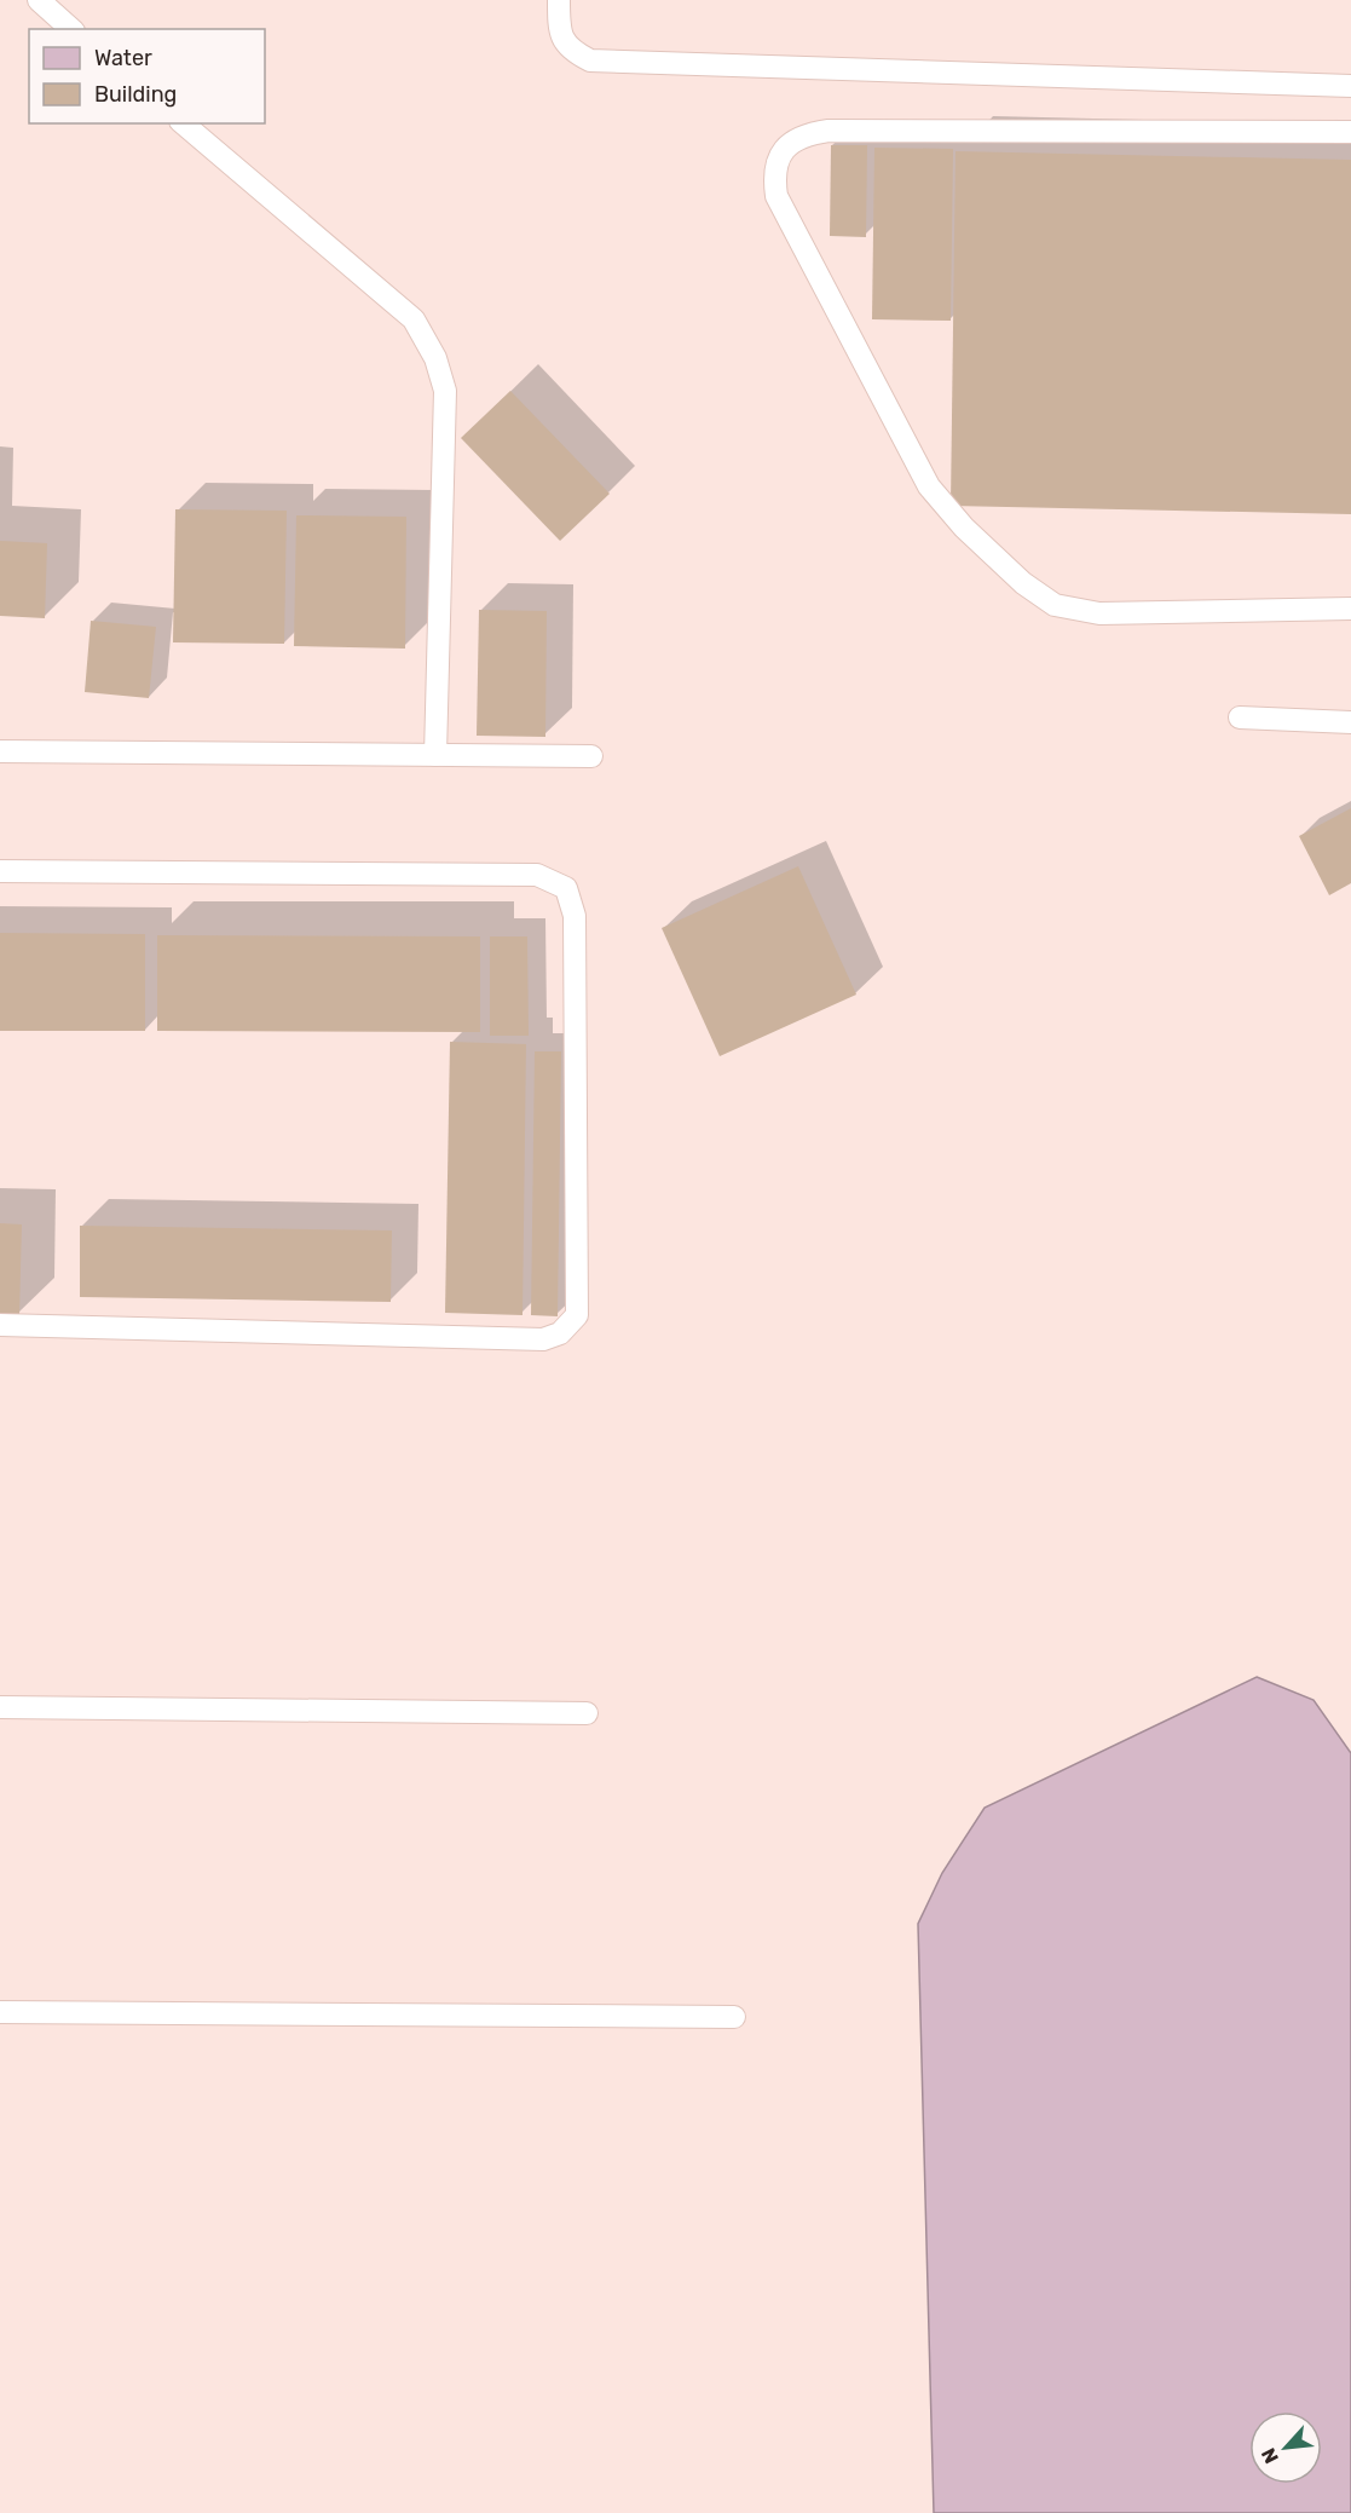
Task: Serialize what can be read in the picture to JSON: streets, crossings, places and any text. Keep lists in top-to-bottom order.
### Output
{
  "legend": ["Water", "Building"],
  "north": "bottom left"
}
